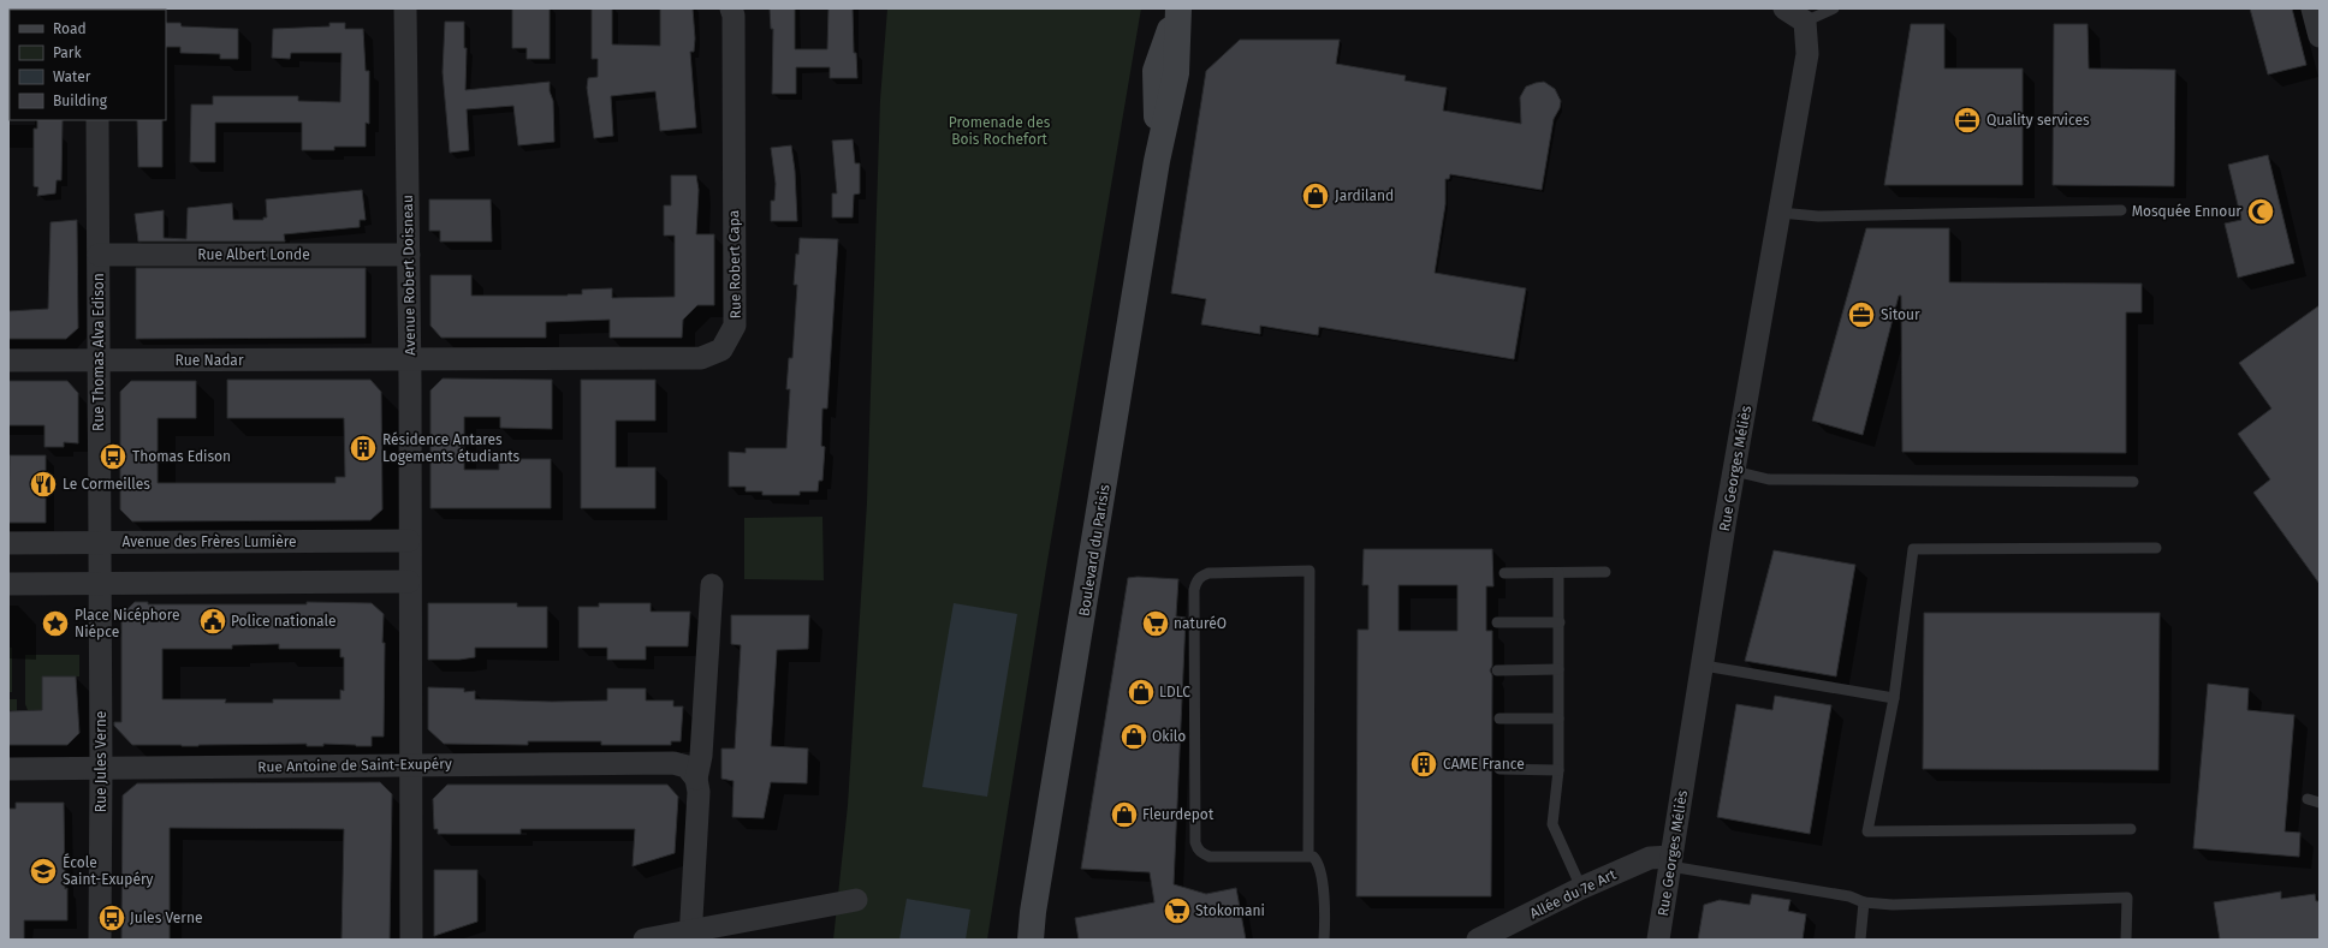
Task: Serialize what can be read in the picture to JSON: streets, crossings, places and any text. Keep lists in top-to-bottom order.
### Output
{
  "streets": {
    "street": [
      "Rue Albert Londe",
      "Rue Robert Capa",
      "Avenue Robert Doisneau",
      "Rue Thomas Alva Edison",
      "Rue Nadar",
      "Rue Georges Méliès",
      "Avenue des Frères Lumière",
      "Boulevard du Parisis",
      "Rue Jules Verne",
      "Rue Antoine de Saint-Exupéry",
      "Allée du 7e Art"
    ]
  },
  "crossings": [
    ["Rue Albert Londe", "Avenue Robert Doisneau"],
    ["Rue Albert Londe", "Rue Thomas Alva Edison"],
    ["Rue Robert Capa", "Avenue Robert Doisneau"],
    ["Rue Robert Capa", "Rue Nadar"],
    ["Avenue Robert Doisneau", "Rue Nadar"],
    ["Avenue Robert Doisneau", "Avenue des Frères Lumière"],
    ["Avenue Robert Doisneau", "Rue Antoine de Saint-Exupéry"],
    ["Rue Thomas Alva Edison", "Rue Nadar"],
    ["Rue Thomas Alva Edison", "Avenue des Frères Lumière"],
    ["Rue Thomas Alva Edison", "Rue Jules Verne"],
    ["Rue Georges Méliès", "Allée du 7e Art"],
    ["Rue Jules Verne", "Rue Antoine de Saint-Exupéry"]
  ],
  "parks": ["Promenade des Bois Rochefort"],
  "places": {
    "office": ["Quality services", "Sitour"],
    "shop": [
      "Jardiland",
      "LDLC",
      "Okilo",
      "Fleurdepot"
    ],
    "mosque": ["Mosquée Ennour"],
    "building": ["Résidence Antares Logements étudiants", "CAME France"],
    "bus stop": ["Thomas Edison", "Jules Verne"],
    "restaurant": ["Le Cormeilles"],
    "public building": ["Police nationale"],
    "place": ["Place Nicéphore Niépce"],
    "supermarket": ["naturéO", "Stokomani"],
    "school or university": ["École Saint-Exupéry"]
  },
  "legend": [
    "Road",
    "Park",
    "Water",
    "Building"
  ]
}
